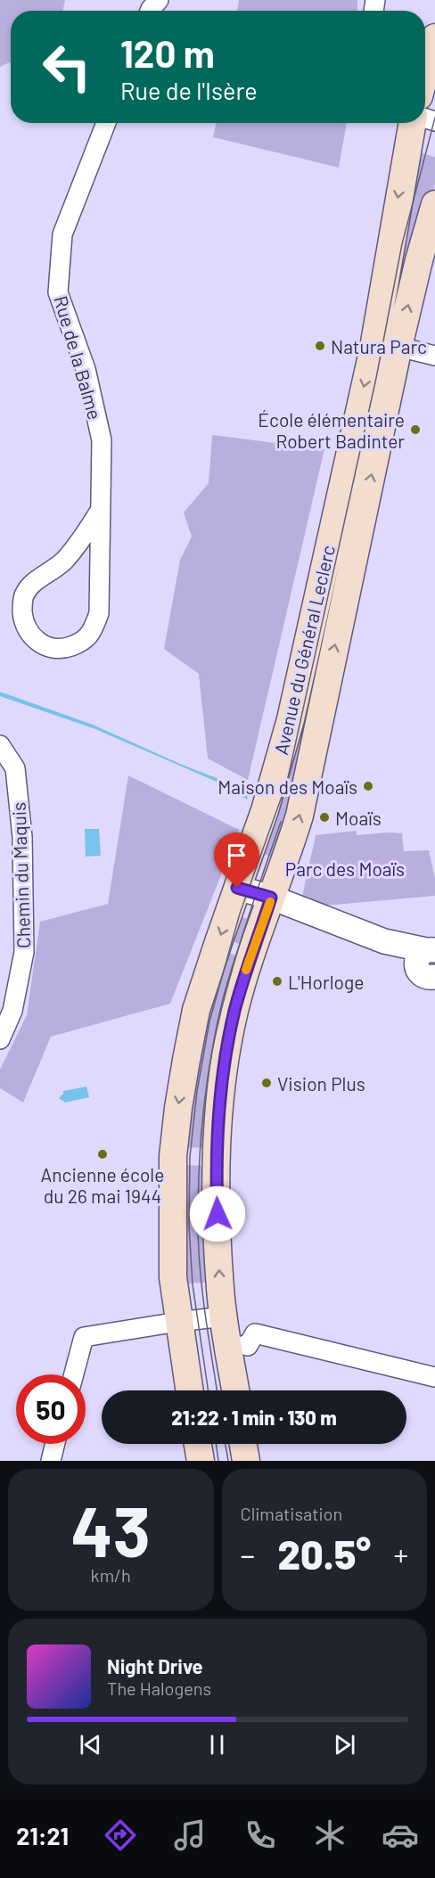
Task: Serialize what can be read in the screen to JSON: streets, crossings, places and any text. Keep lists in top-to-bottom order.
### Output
{
  "streets": {
    "main road": ["Avenue du Général Leclerc"],
    "street": ["Rue de la Balme", "Chemin du Maquis"]
  },
  "parks": ["Parc des Moaïs"],
  "places": [
    "Natura Parc",
    "École élémentaire Robert Badinter",
    "Maison des Moaïs",
    "Moaïs",
    "L'Horloge",
    "Vision Plus",
    "Ancienne école du 26 mai 1944"
  ],
  "page": {
    "turn": ["120 m", "Rue de l'Isère"],
    "limit": "50",
    "trip": "21:22 · 1 min · 130 m",
    "tile": [
      ["43", "km/h"],
      "Climatisation"
    ],
    "heat": ["−", "20.5°", "+"],
    "song": ["Night Drive", "The Halogens"],
    "tabs": "21:21"
  }
}
